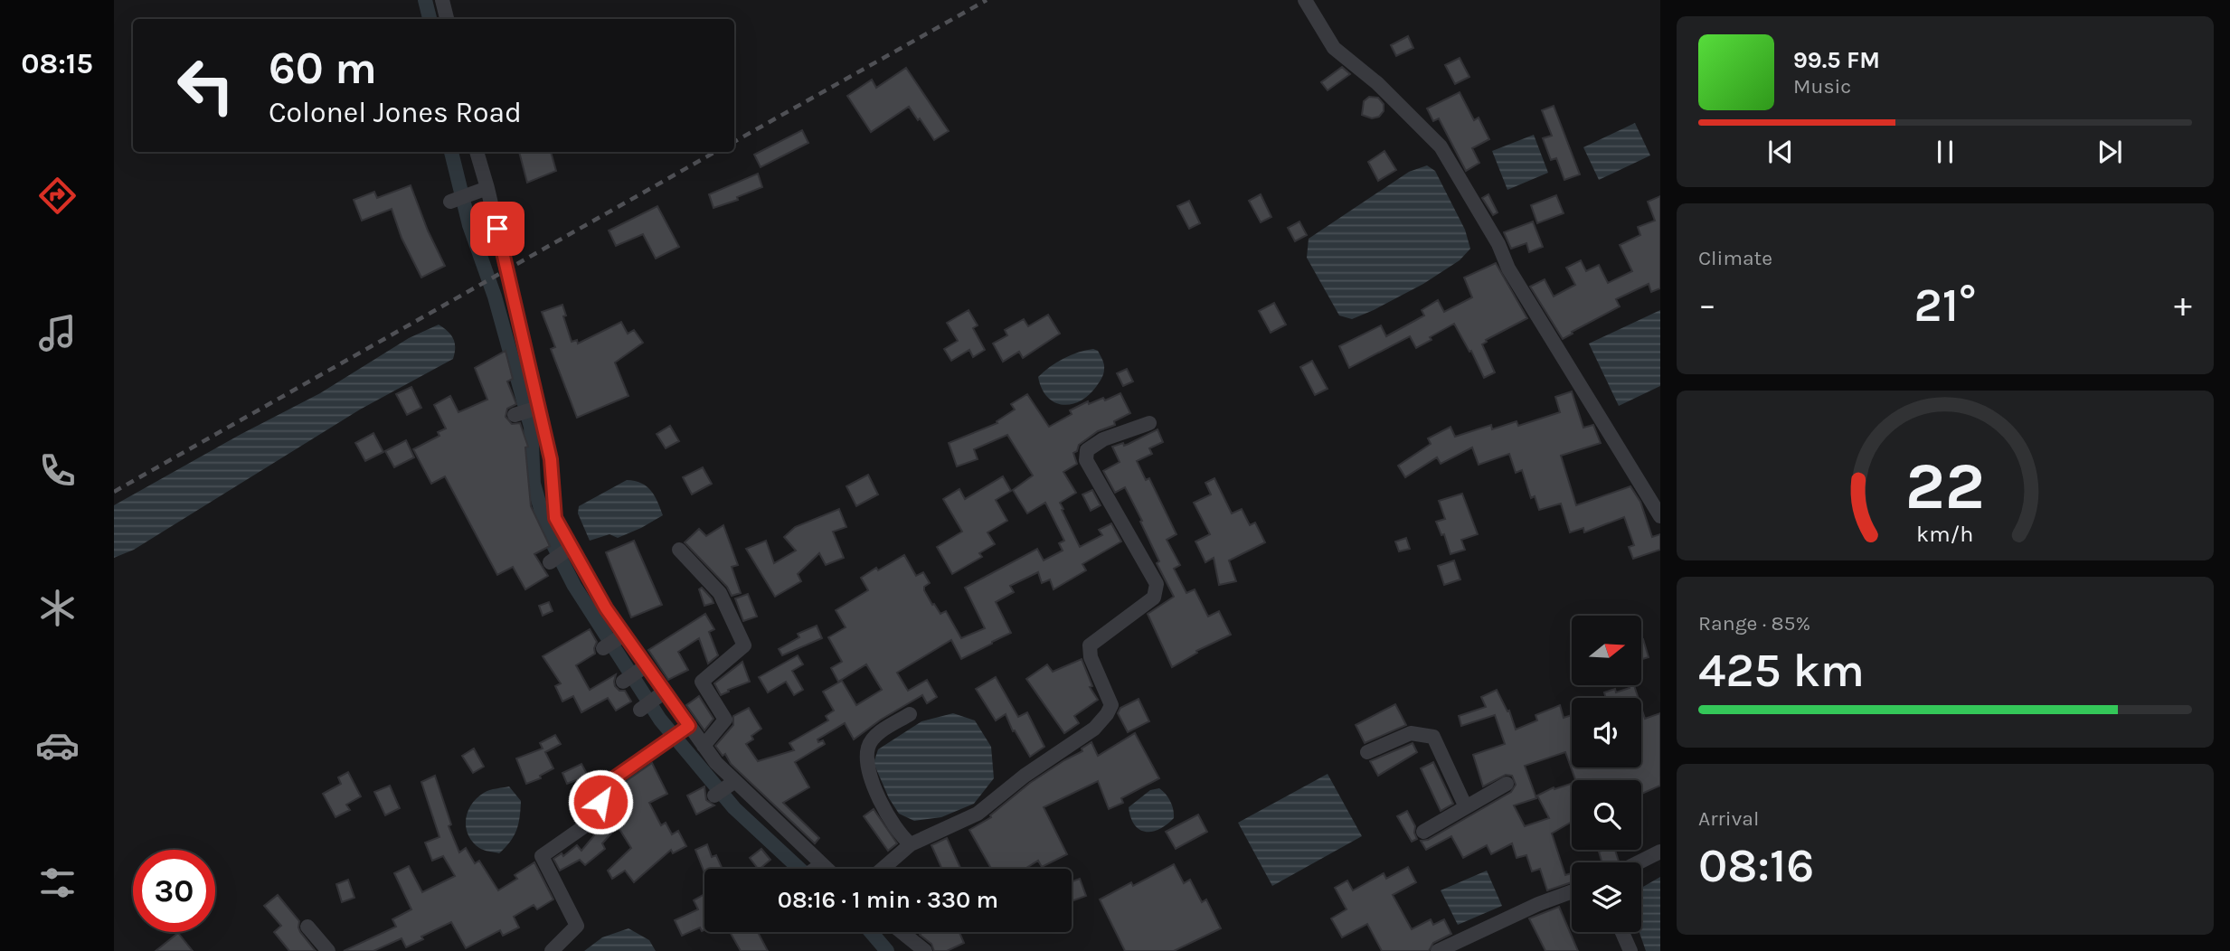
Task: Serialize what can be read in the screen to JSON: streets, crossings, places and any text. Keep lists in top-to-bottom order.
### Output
{
  "north": "right",
  "page": {
    "tabs": "08:15",
    "turn": ["60 m", "Colonel Jones Road"],
    "song": ["99.5 FM", "Music"],
    "tile": [
      "Climate",
      ["Range · 85%", "425 km"],
      ["Arrival", "08:16"]
    ],
    "heat": ["−", "21°", "+"],
    "limit": "30",
    "trip": "08:16 · 1 min · 330 m",
    "gauge": ["22", "km/h"]
  }
}
